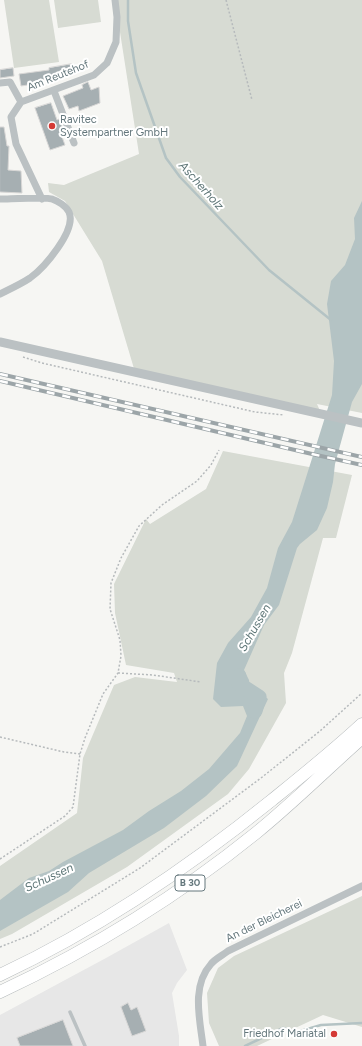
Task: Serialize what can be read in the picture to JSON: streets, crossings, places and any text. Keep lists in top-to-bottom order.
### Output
{
  "streets": {
    "highway": ["B 30"],
    "street": ["Am Reutehof", "An der Bleicherei"]
  },
  "water": ["Ascherholz", "Schussen"],
  "places": ["Ravitec Systempartner GmbH", "Friedhof Mariatal"]
}
